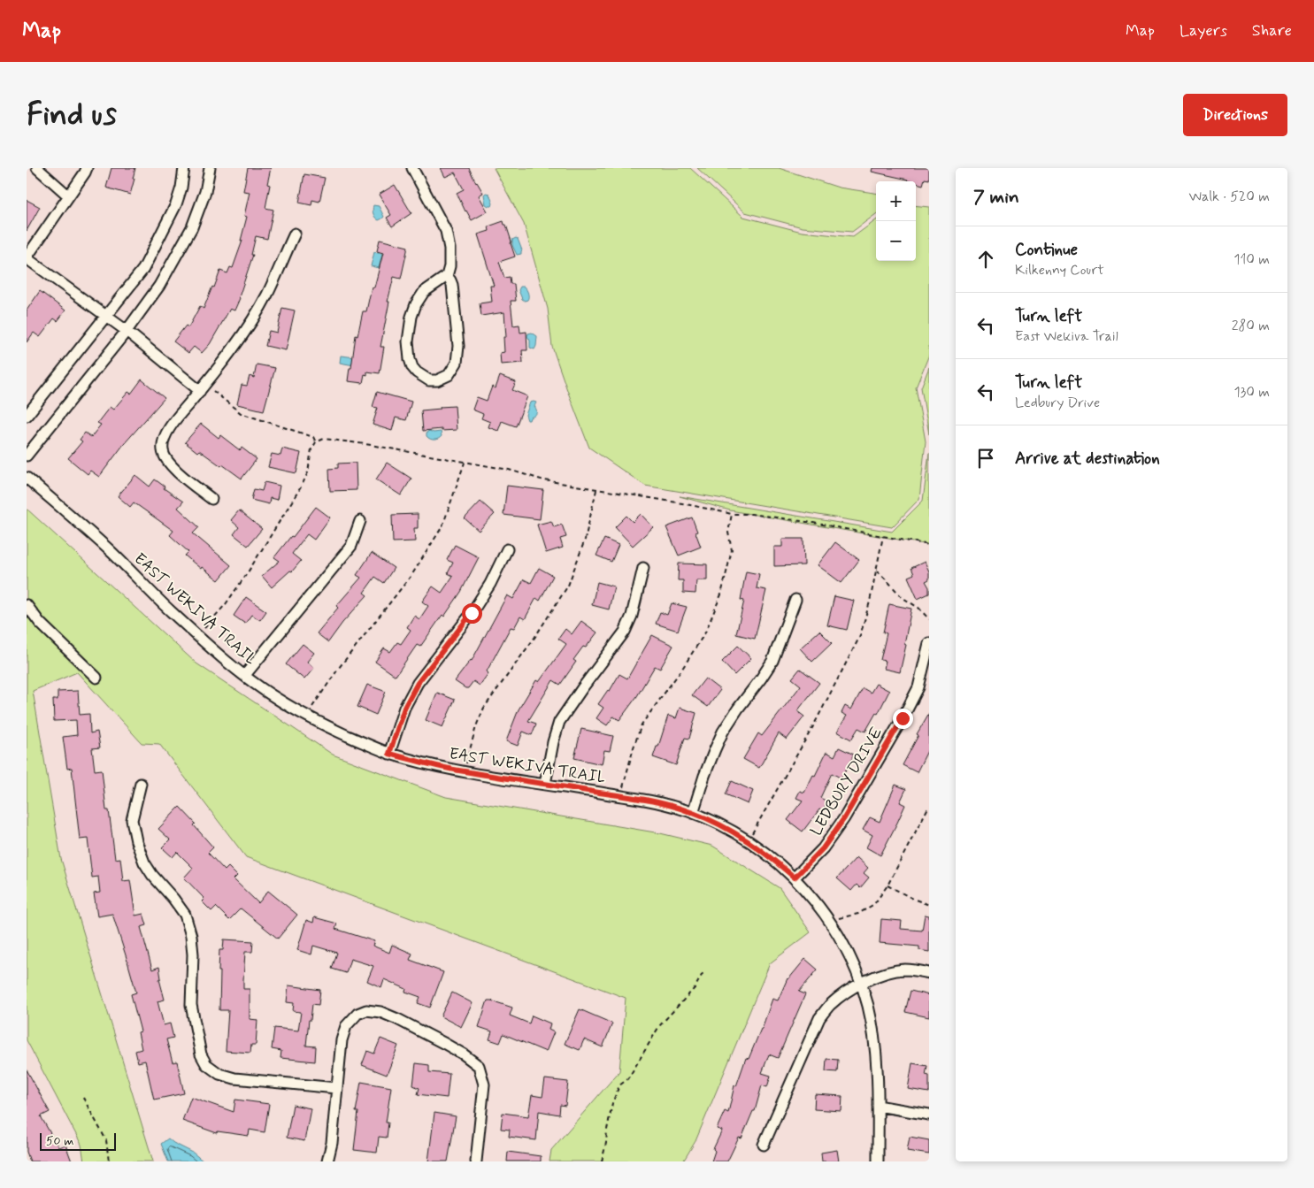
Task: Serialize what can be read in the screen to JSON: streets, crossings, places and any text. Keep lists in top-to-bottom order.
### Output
{
  "streets": {
    "street": ["EAST WEKIVA TRAIL", "LEDBURY DRIVE"]
  },
  "crossings": [
    ["EAST WEKIVA TRAIL", "LEDBURY DRIVE"]
  ],
  "scale_bar": "50 m",
  "page": {
    "header": "Map",
    "nav": ["Map", "Layers", "Share"],
    "buttons": "Directions",
    "title": "Find us",
    "heading": ["7 min", "Walk · 520 m"],
    "map_buttons": ["+", "−"],
    "list": [
      ["Continue", "Kilkenny Court", "110 m"],
      ["Turn left", "East Wekiva Trail", "280 m"],
      ["Turn left", "Ledbury Drive", "130 m"],
      "Arrive at destination"
    ],
    "scale": "50 m"
  }
}
